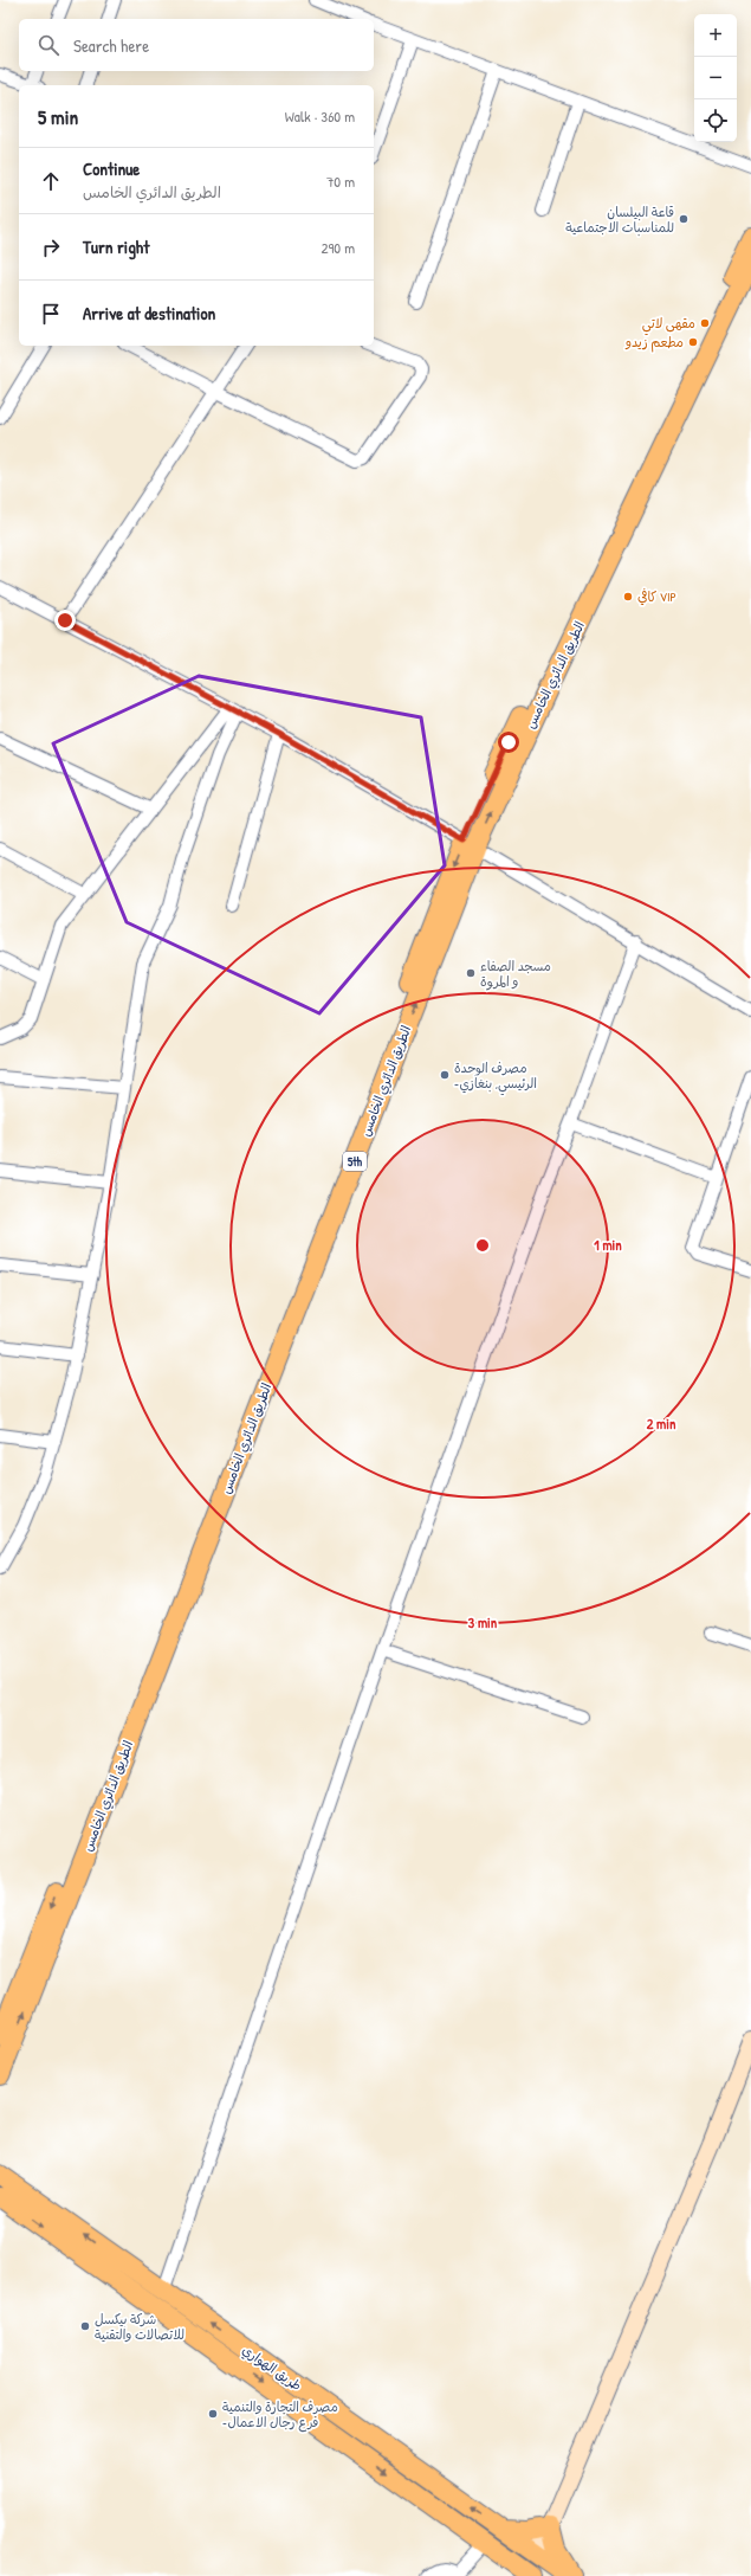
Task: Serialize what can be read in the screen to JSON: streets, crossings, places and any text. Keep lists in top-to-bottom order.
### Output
{
  "streets": {
    "main road": ["الطريق الدائري الخامس", "5th", "طريق الهواري"]
  },
  "places": [
    "قاعة البيلسان للمناسبات الاجتماعية",
    "مقهى لاتي",
    "مطعم زيدو",
    "كافي VIP",
    "مسجد الصفاء و المروة",
    "مصرف الوحدة -الرئيسي, بنغازي",
    "شركة بيكسل للاتصالات والتقنية",
    "مصرف التجارة والتنمية -فرع رجال الاعمال"
  ],
  "page": {
    "map_buttons": ["+", "−"],
    "search": "Search here",
    "heading": ["5 min", "Walk · 360 m"],
    "list": [
      ["Continue", "الطريق الدائري الخامس", "70 m"],
      ["Turn right", "290 m"],
      "Arrive at destination"
    ]
  },
  "rings": ["1 min", "2 min", "3 min"]
}
